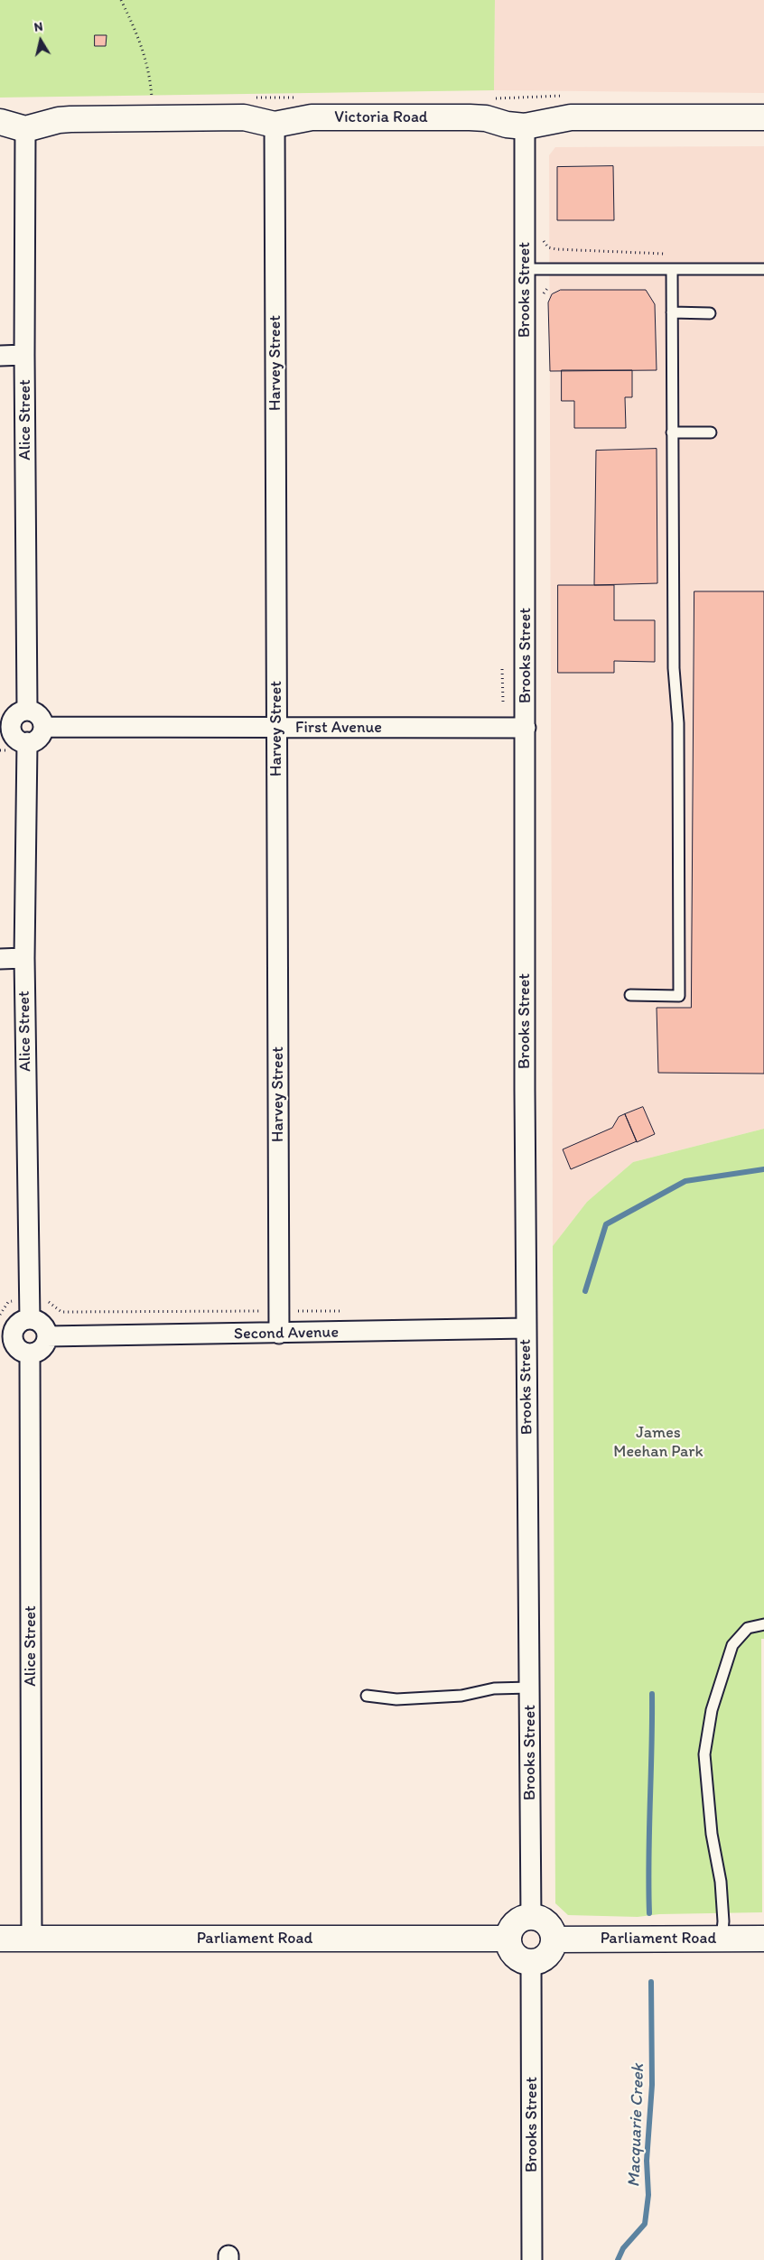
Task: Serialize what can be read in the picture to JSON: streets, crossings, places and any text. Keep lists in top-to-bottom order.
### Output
{
  "streets": {
    "street": [
      "Victoria Road",
      "Brooks Street",
      "Harvey Street",
      "Alice Street",
      "First Avenue",
      "Second Avenue",
      "Parliament Road"
    ]
  },
  "crossings": [
    ["Victoria Road", "Brooks Street"],
    ["Victoria Road", "Harvey Street"],
    ["Victoria Road", "Alice Street"],
    ["Brooks Street", "First Avenue"],
    ["Brooks Street", "Second Avenue"],
    ["Brooks Street", "Parliament Road"],
    ["Harvey Street", "First Avenue"],
    ["Harvey Street", "Second Avenue"],
    ["Alice Street", "First Avenue"],
    ["Alice Street", "Second Avenue"],
    ["Alice Street", "Parliament Road"]
  ],
  "water": ["Macquarie Creek"],
  "parks": ["James Meehan Park"],
  "north": "top"
}
